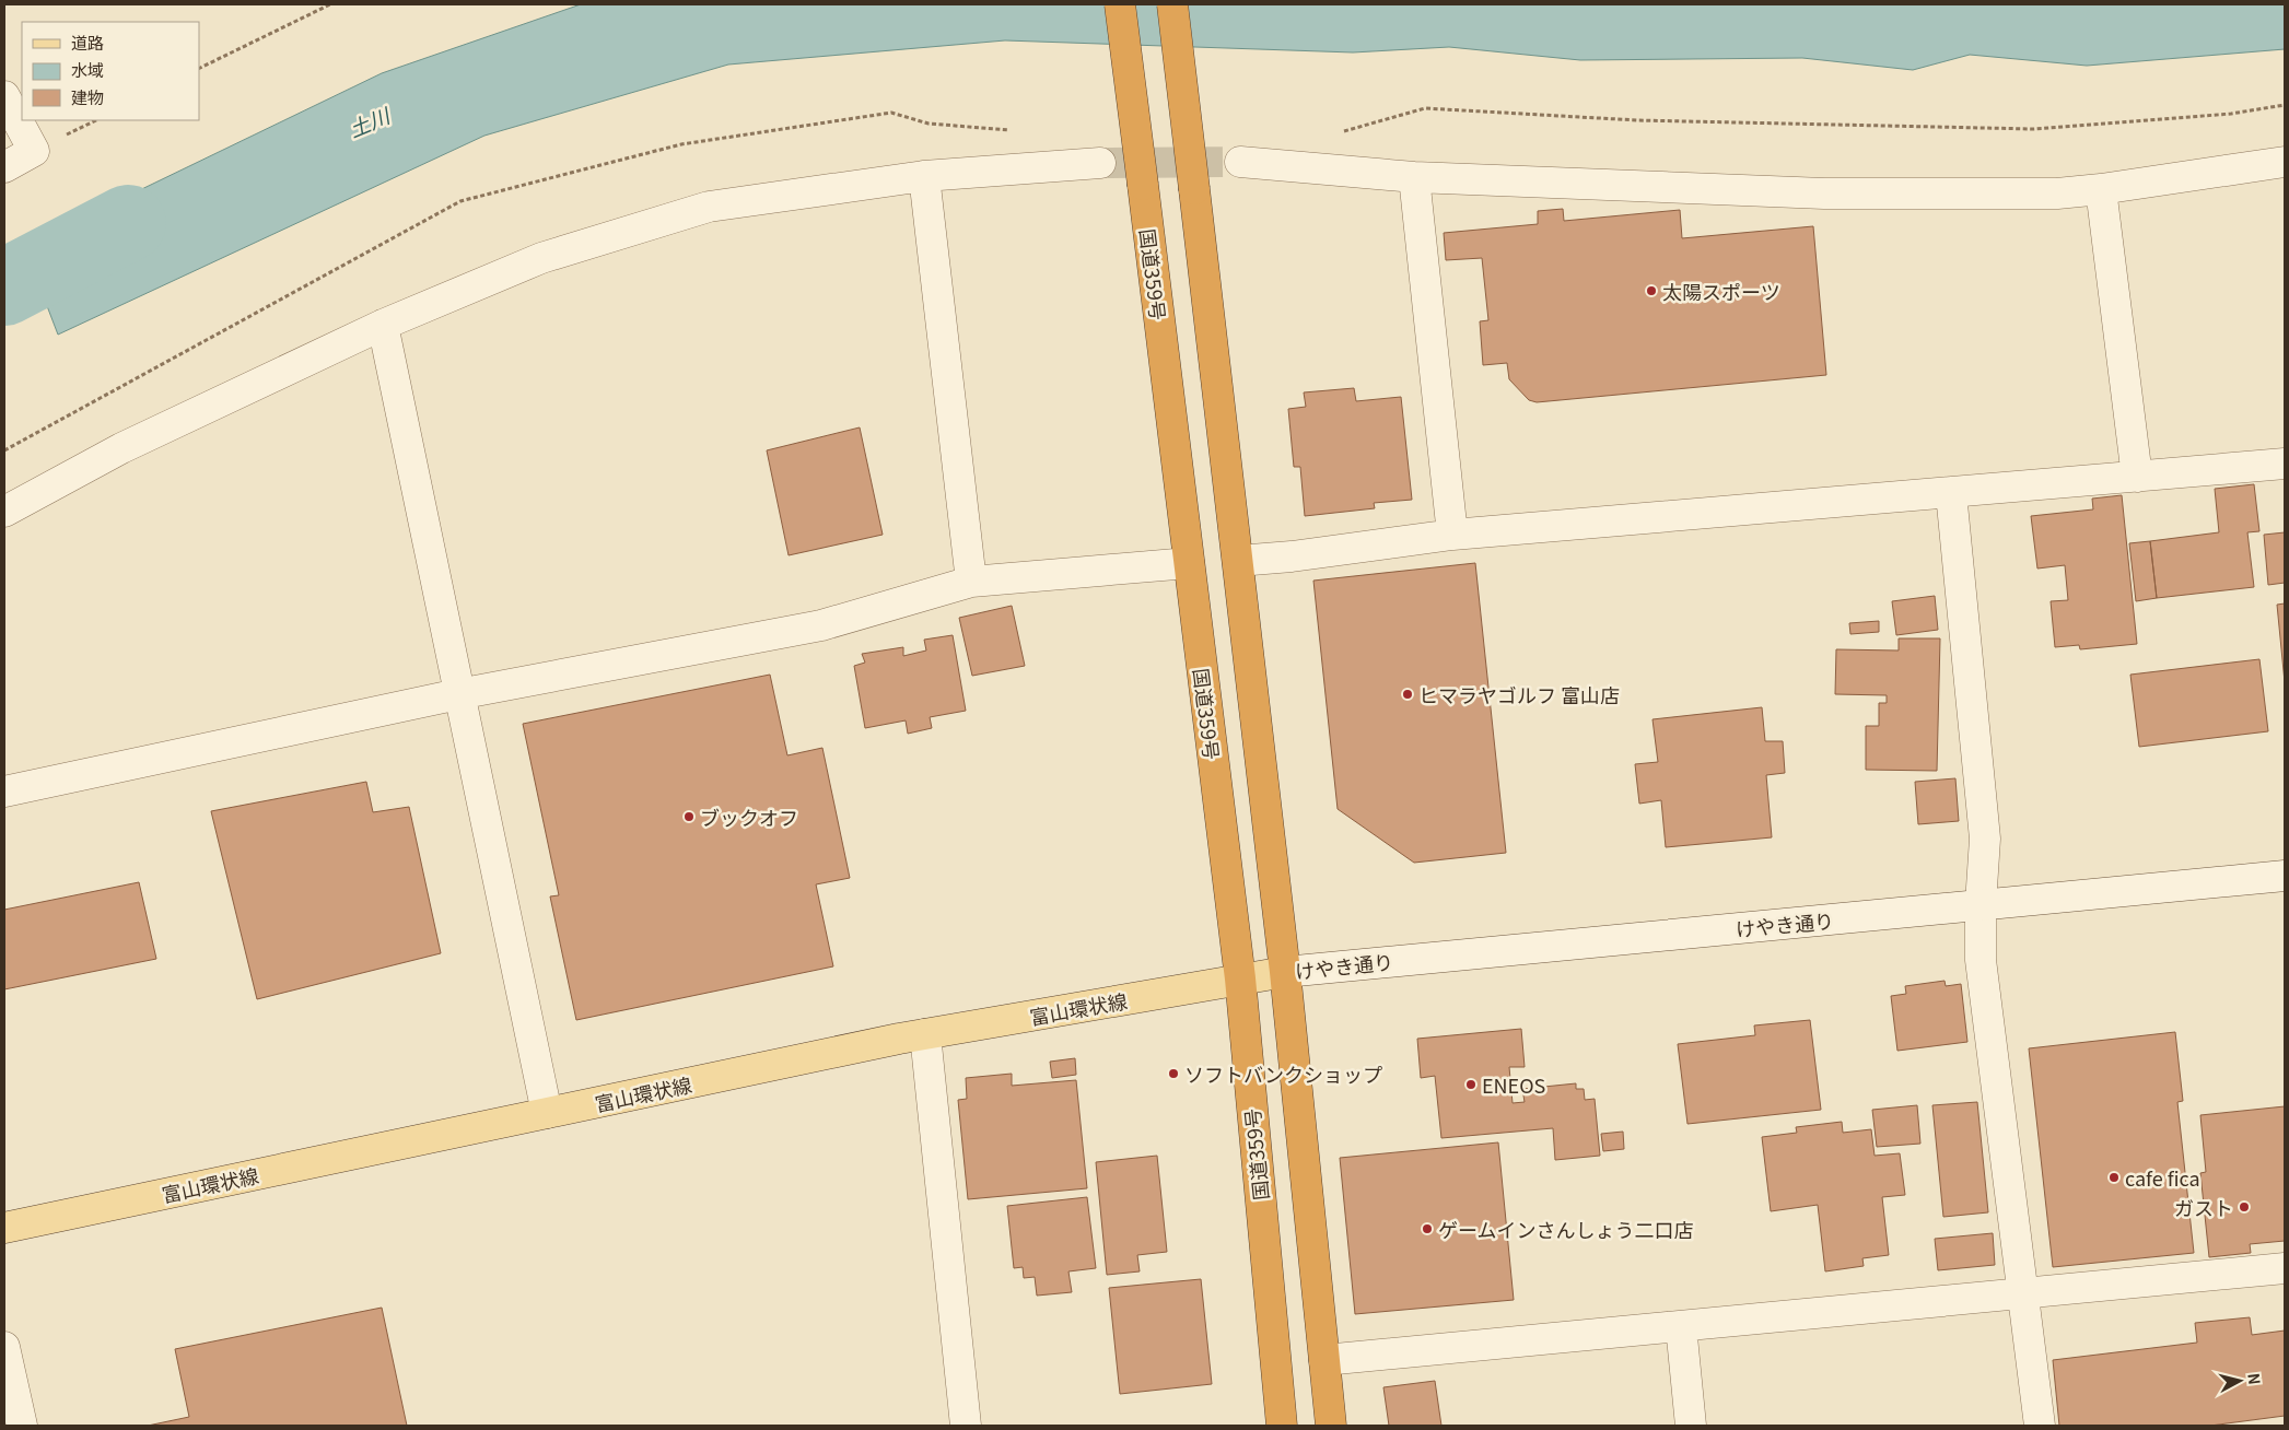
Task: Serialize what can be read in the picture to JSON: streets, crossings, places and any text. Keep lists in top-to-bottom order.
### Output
{
  "streets": {
    "highway": ["国道359号"],
    "main road": ["富山環状線"],
    "street": ["けやき通り"]
  },
  "crossings": [
    ["国道359号", "富山環状線"],
    ["けやき通り", "富山環状線"]
  ],
  "water": ["土川"],
  "places": [
    "太陽スポーツ",
    "ヒマラヤゴルフ 富山店",
    "ブックオフ",
    "ソフトバンクショップ",
    "ENEOS",
    "cafe fica",
    "ガスト",
    "ゲームインさんしょう二口店"
  ],
  "legend": ["道路", "水域", "建物"],
  "north": "right"
}
